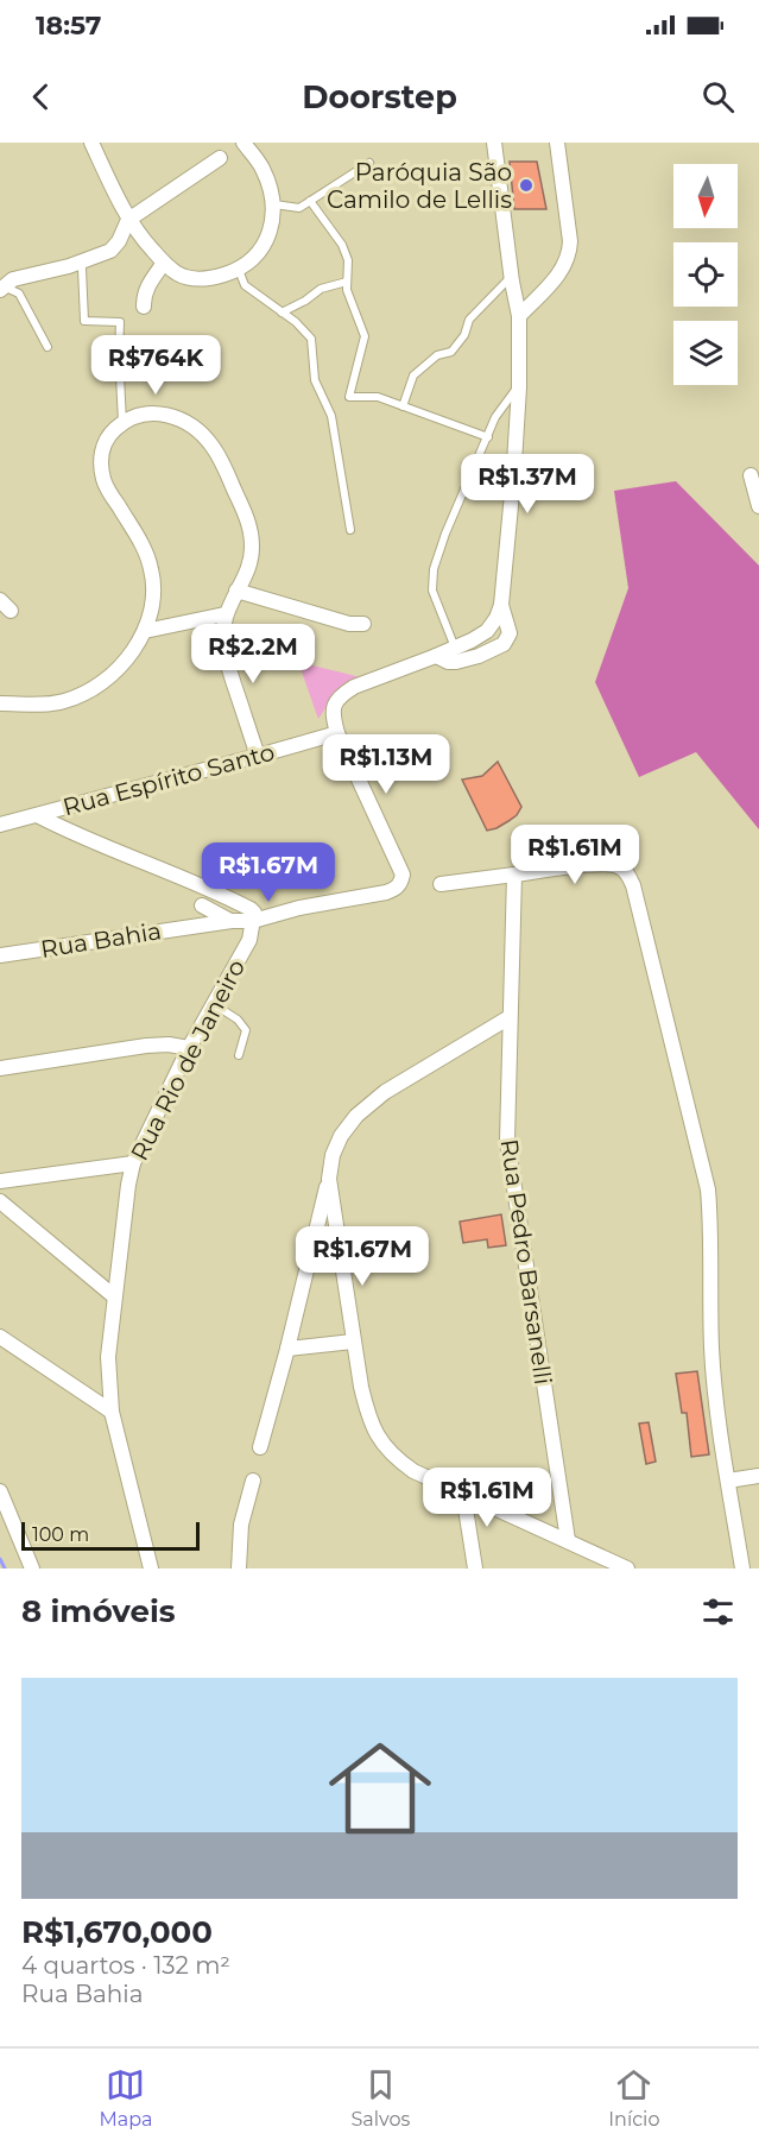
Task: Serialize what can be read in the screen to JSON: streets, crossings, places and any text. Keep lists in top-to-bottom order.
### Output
{
  "streets": {
    "street": [
      "Rua Espírito Santo",
      "Rua Bahia",
      "Rua Rio de Janeiro",
      "Rua Pedro Barsanelli"
    ]
  },
  "crossings": [
    ["Rua Espírito Santo", "Rua Bahia"],
    ["Rua Bahia", "Rua Rio de Janeiro"]
  ],
  "places": ["Paróquia São Camilo de Lellis"],
  "scale_bar": "100 m",
  "north": "bottom",
  "page": {
    "status": "18:57",
    "header": "Doorstep",
    "price": [
      "R$764K",
      "R$1.37M",
      "R$2.2M",
      "R$1.13M",
      "R$1.61M",
      "R$1.67M",
      "R$1.67M",
      "R$1.61M"
    ],
    "scale": "100 m",
    "heading": "8 imóveis",
    "list": [
      {
        "name": "R$1,670,000",
        "note": "4 quartos · 132 m² · Rua Bahia"
      }
    ],
    "tabs": ["Mapa", "Salvos", "Início"]
  }
}
